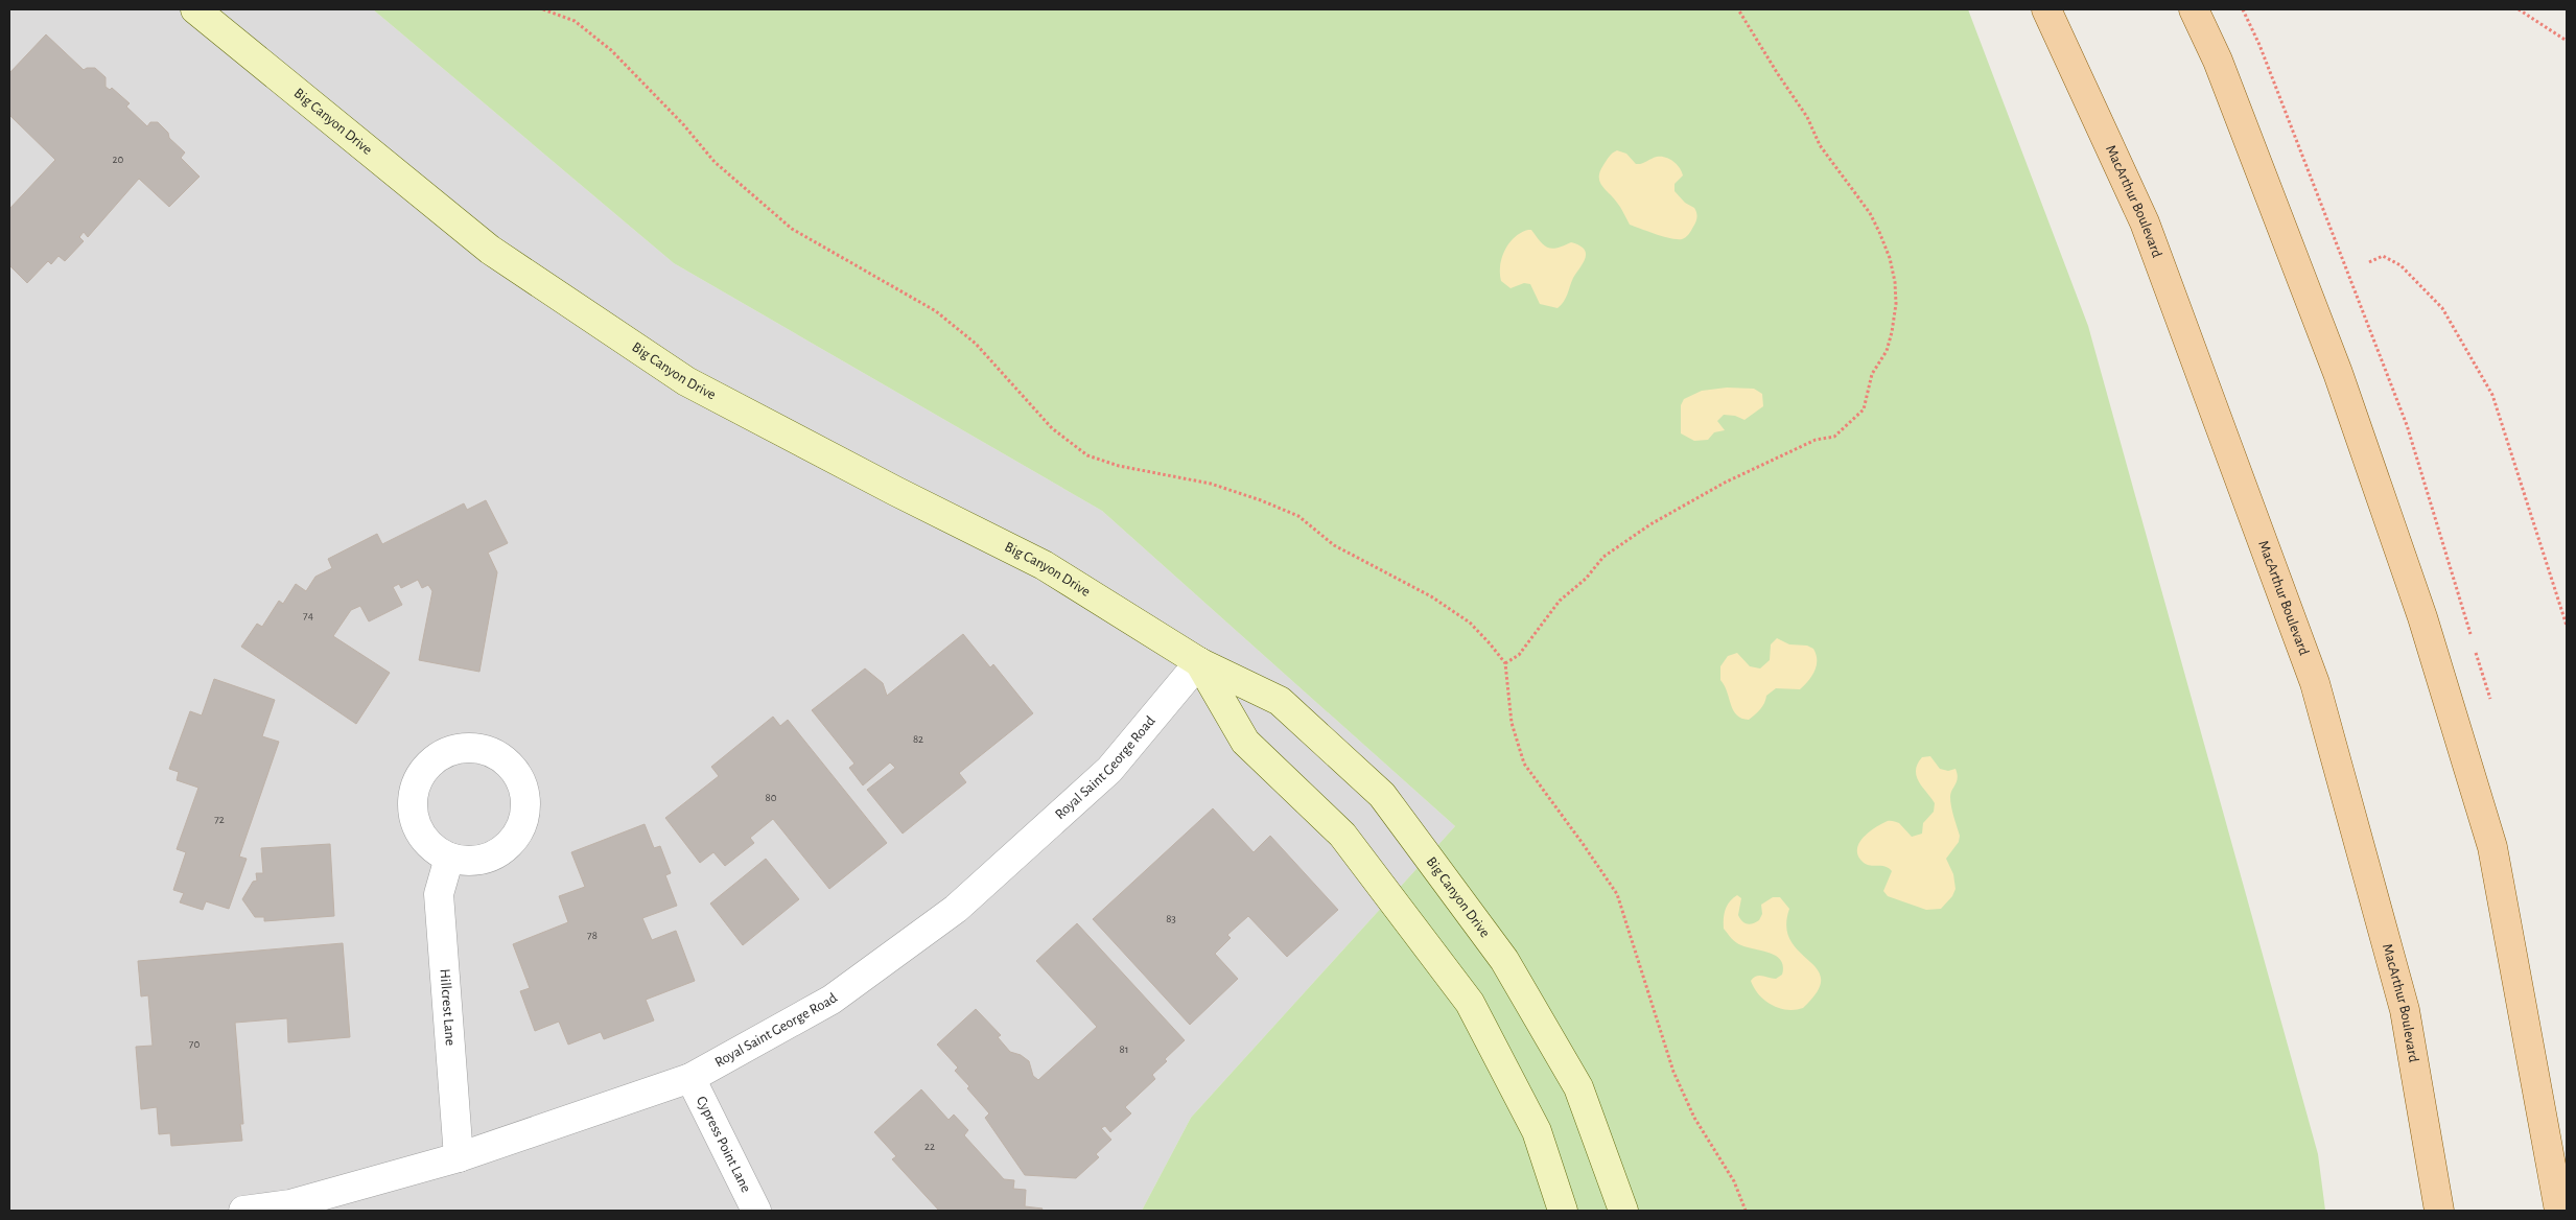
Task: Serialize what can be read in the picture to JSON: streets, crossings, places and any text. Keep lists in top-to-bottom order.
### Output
{
  "streets": {
    "main road": ["MacArthur Boulevard"],
    "street": [
      "Big Canyon Drive",
      "Royal Saint George Road",
      "Hillcrest Lane",
      "Cypress Point Lane"
    ]
  },
  "crossings": [
    ["Big Canyon Drive", "Royal Saint George Road"],
    ["Royal Saint George Road", "Hillcrest Lane"],
    ["Royal Saint George Road", "Cypress Point Lane"]
  ],
  "house_numbers": [
    "20",
    "74",
    "82",
    "80",
    "72",
    "83",
    "78",
    "70",
    "81",
    "22"
  ]
}
